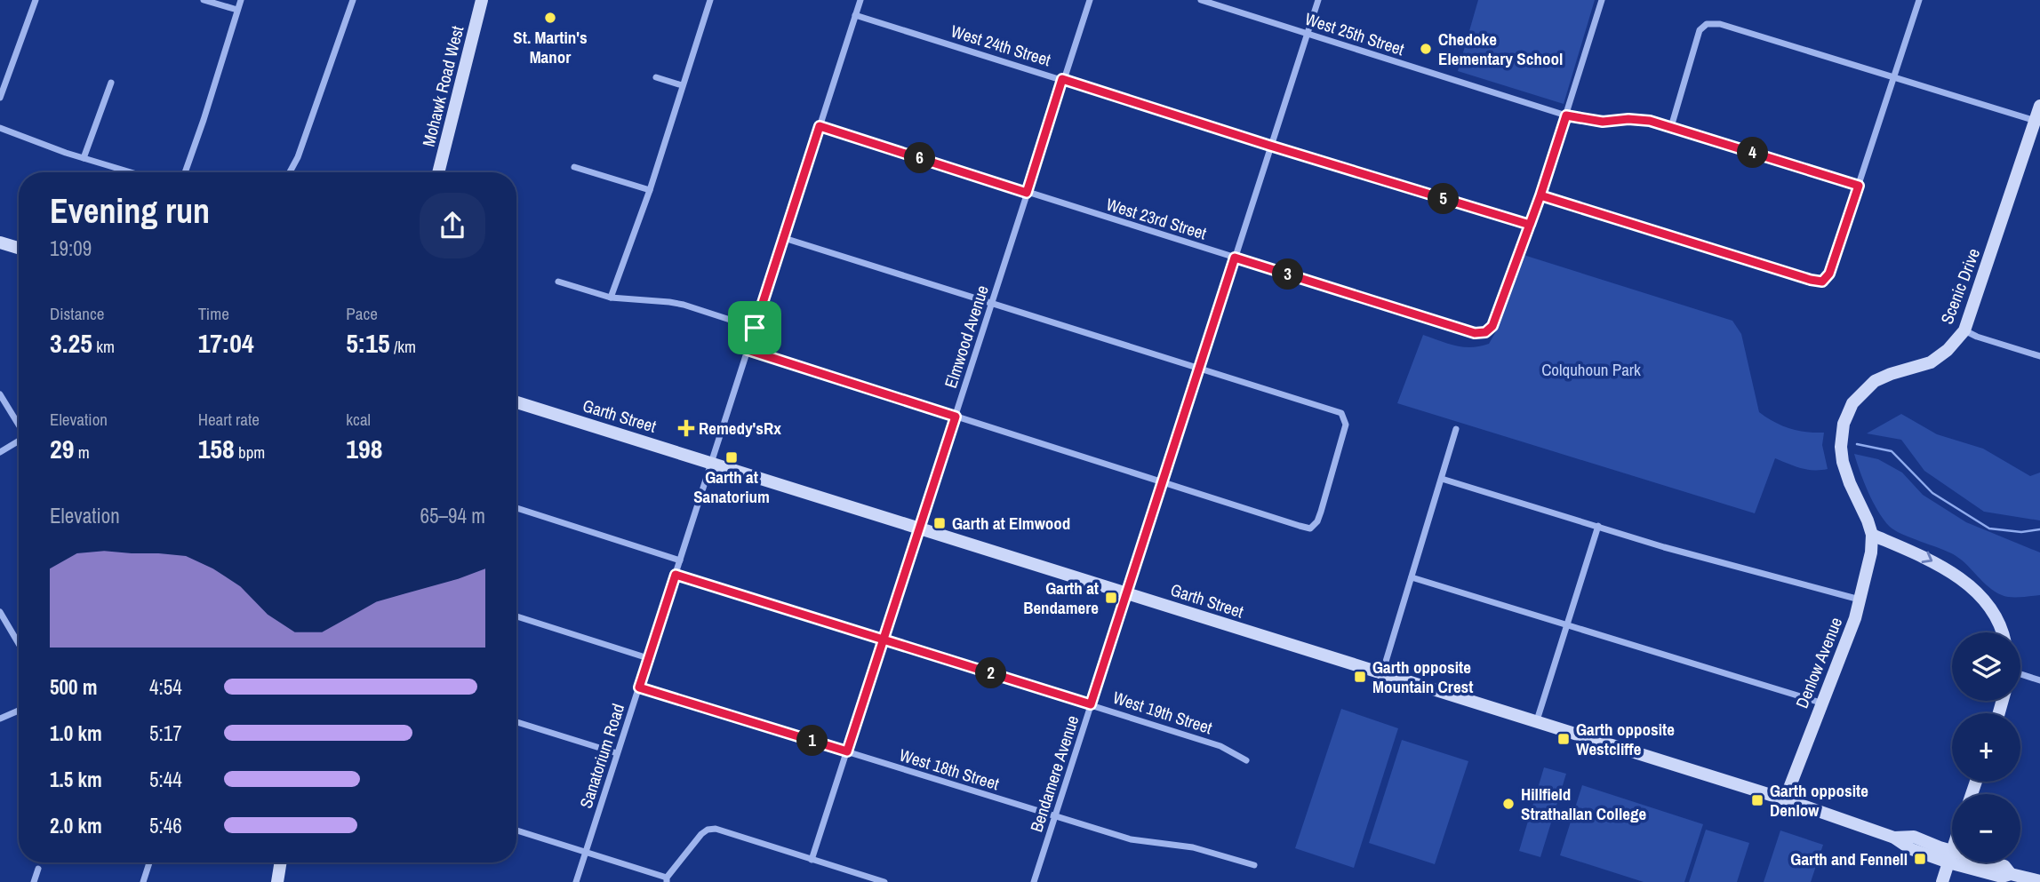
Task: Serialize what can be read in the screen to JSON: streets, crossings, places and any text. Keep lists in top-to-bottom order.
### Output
{
  "streets": {
    "main road": [
      "Mohawk Road West",
      "Scenic Drive",
      "Garth Street",
      "Denlow Avenue"
    ],
    "street": [
      "West 25th Street",
      "West 24th Street",
      "West 23rd Street",
      "Elmwood Avenue",
      "West 19th Street",
      "Sanatorium Road",
      "West 18th Street",
      "Bendamere Avenue"
    ]
  },
  "crossings": [
    ["West 25th Street", "Bendamere Avenue"],
    ["West 24th Street", "West 23rd Street"],
    ["West 24th Street", "Elmwood Avenue"],
    ["West 24th Street", "Sanatorium Road"],
    ["West 24th Street", "Bendamere Avenue"],
    ["West 23rd Street", "Elmwood Avenue"],
    ["West 23rd Street", "Sanatorium Road"],
    ["West 23rd Street", "Bendamere Avenue"],
    ["Scenic Drive", "Denlow Avenue"],
    ["Elmwood Avenue", "Garth Street"],
    ["Elmwood Avenue", "West 19th Street"],
    ["Elmwood Avenue", "West 18th Street"],
    ["Garth Street", "Denlow Avenue"],
    ["Garth Street", "Sanatorium Road"],
    ["Garth Street", "Bendamere Avenue"],
    ["West 19th Street", "Sanatorium Road"],
    ["West 19th Street", "Bendamere Avenue"],
    ["Sanatorium Road", "West 18th Street"],
    ["West 18th Street", "Bendamere Avenue"]
  ],
  "parks": ["Colquhoun Park"],
  "places": {
    "other": ["St. Martin's Manor", "Chedoke Elementary School", "Hillfield Strathallan College"],
    "health": ["Remedy'sRx"],
    "transit": [
      "Garth at Sanatorium",
      "Garth at Elmwood",
      "Garth at Bendamere",
      "Garth opposite Mountain Crest",
      "Garth opposite Westcliffe",
      "Garth opposite Denlow",
      "Garth and Fennell"
    ]
  },
  "page": {
    "pins": [
      "4",
      "6",
      "5",
      "3",
      "2",
      "1"
    ],
    "heading": ["Evening run", "19:09"],
    "stats": [
      ["Distance", "3.25 km"],
      ["Time", "17:04"],
      ["Pace", "5:15 /km"],
      ["Elevation", "29 m"],
      ["Heart rate", "158 bpm"],
      ["kcal", "198"]
    ],
    "chart": ["Elevation", "65–94 m"],
    "map_buttons": ["+", "−"],
    "list": [
      {
        "name": "500 m",
        "note": "4:54"
      },
      {
        "name": "1.0 km",
        "note": "5:17"
      },
      {
        "name": "1.5 km",
        "note": "5:44"
      },
      {
        "name": "2.0 km",
        "note": "5:46"
      }
    ]
  }
}
